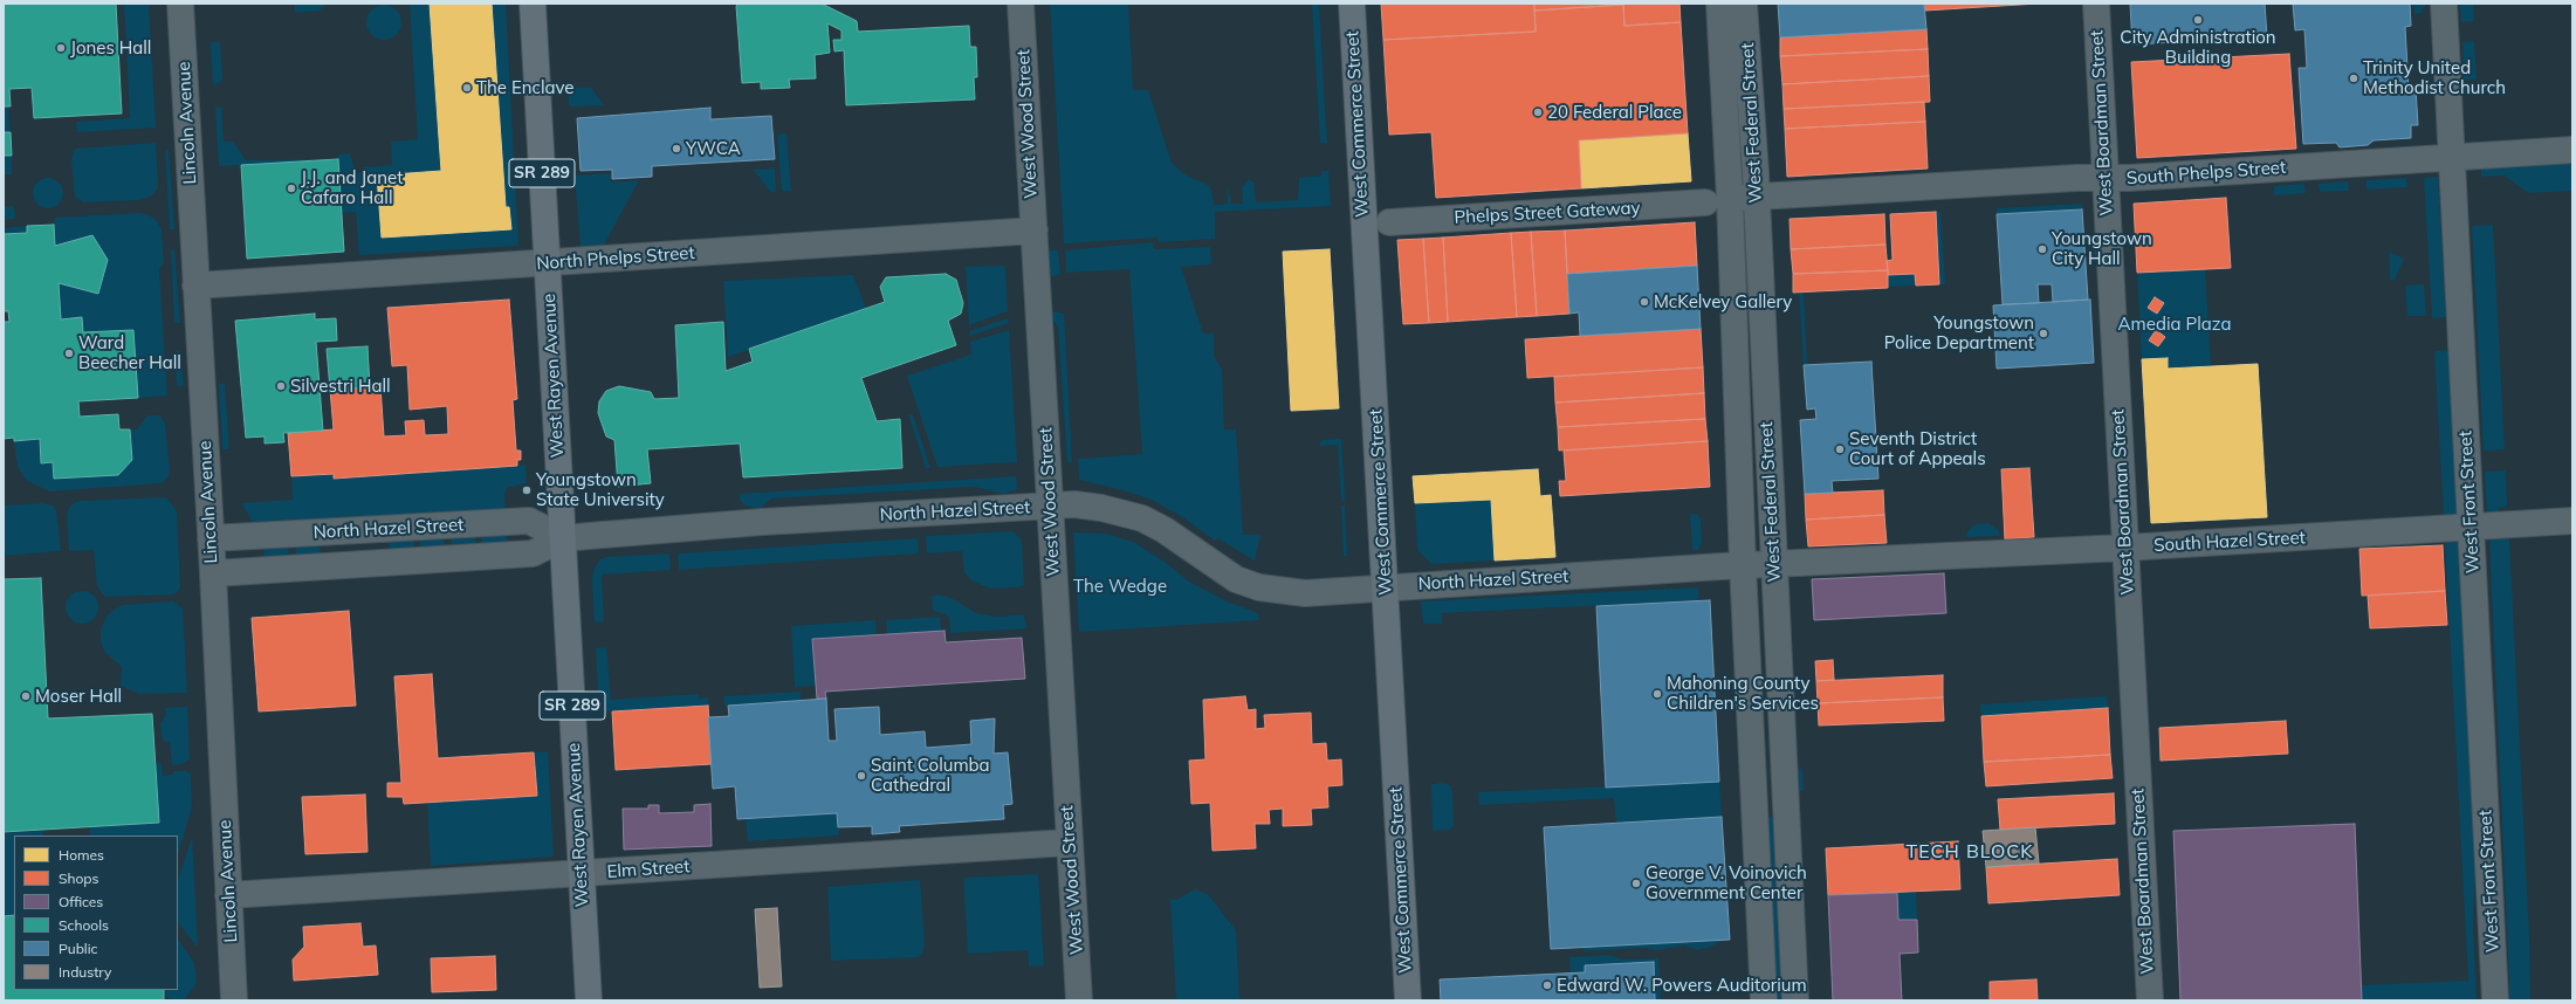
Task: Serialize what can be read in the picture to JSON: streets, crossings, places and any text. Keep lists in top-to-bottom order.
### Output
{
  "streets": {
    "main road": ["West Commerce Street", "SR 289", "West Rayen Avenue"],
    "street": [
      "Lincoln Avenue",
      "West Federal Street",
      "West Boardman Street",
      "West Wood Street",
      "South Phelps Street",
      "Phelps Street Gateway",
      "North Phelps Street",
      "West Front Street",
      "North Hazel Street",
      "South Hazel Street",
      "Elm Street"
    ]
  },
  "crossings": [
    ["Lincoln Avenue", "North Phelps Street"],
    ["Lincoln Avenue", "North Hazel Street"],
    ["Lincoln Avenue", "Elm Street"],
    ["West Federal Street", "South Phelps Street"],
    ["West Federal Street", "Phelps Street Gateway"],
    ["West Federal Street", "North Hazel Street"],
    ["West Federal Street", "South Hazel Street"],
    ["West Boardman Street", "South Phelps Street"],
    ["West Boardman Street", "South Hazel Street"],
    ["West Wood Street", "North Phelps Street"],
    ["West Wood Street", "North Hazel Street"],
    ["West Wood Street", "Elm Street"],
    ["West Commerce Street", "North Hazel Street"],
    ["South Phelps Street", "West Front Street"],
    ["North Phelps Street", "West Rayen Avenue"],
    ["West Rayen Avenue", "North Hazel Street"],
    ["West Rayen Avenue", "Elm Street"],
    ["West Front Street", "South Hazel Street"],
    ["North Hazel Street", "South Hazel Street"]
  ],
  "districts": ["TECH BLOCK"],
  "parks": ["Amedia Plaza", "The Wedge"],
  "places": [
    "City Administration Building",
    "Jones Hall",
    "Trinity United Methodist Church",
    "The Enclave",
    "20 Federal Place",
    "YWCA",
    "J.J. and Janet Cafaro Hall",
    "Youngstown City Hall",
    "McKelvey Gallery",
    "Youngstown Police Department",
    "Ward Beecher Hall",
    "Silvestri Hall",
    "Seventh District Court of Appeals",
    "Youngstown State University",
    "Mahoning County Children's Services",
    "Moser Hall",
    "Saint Columba Cathedral",
    "George V. Voinovich Government Center",
    "Edward W. Powers Auditorium"
  ],
  "legend": [
    "Homes",
    "Shops",
    "Offices",
    "Schools",
    "Public",
    "Industry"
  ]
}
